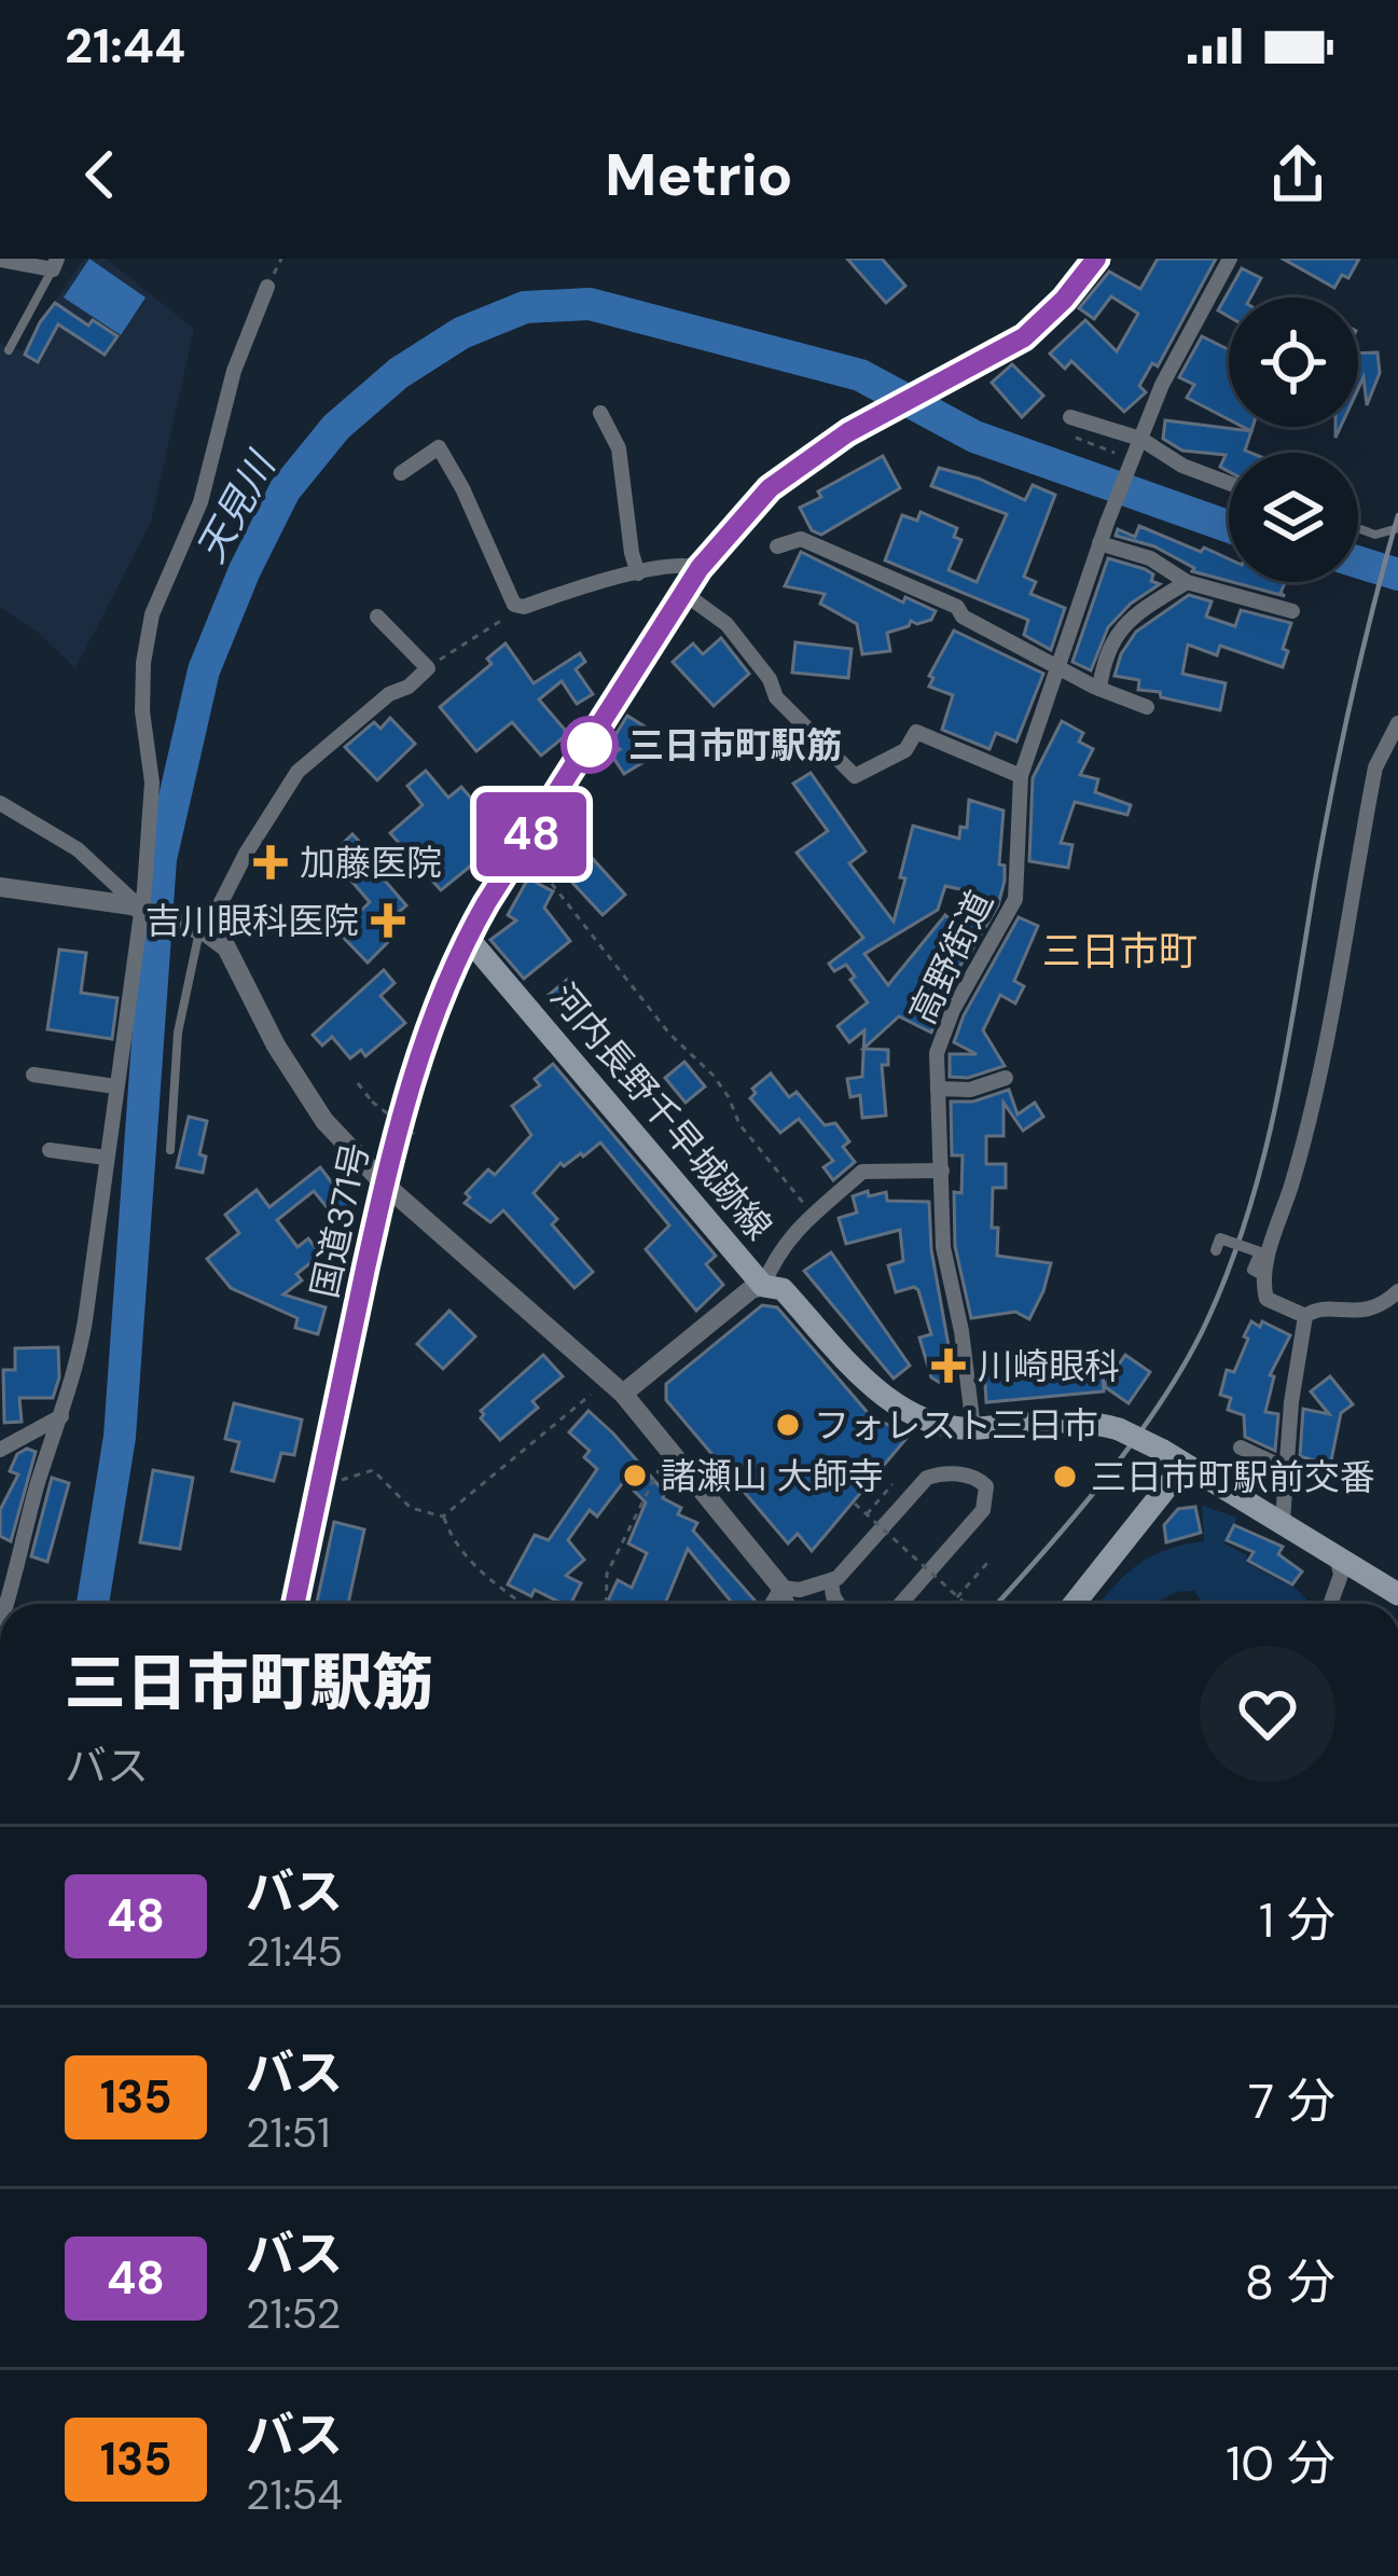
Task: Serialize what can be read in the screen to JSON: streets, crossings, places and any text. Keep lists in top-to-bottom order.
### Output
{
  "streets": {
    "highway": ["国道371号"],
    "main road": ["河内長野千早城跡線"],
    "street": ["高野街道"]
  },
  "crossings": [
    ["高野街道", "河内長野千早城跡線"],
    ["河内長野千早城跡線", "国道371号"]
  ],
  "districts": ["三日市町"],
  "water": ["天見川"],
  "places": {
    "other": [
      "三日市町駅筋",
      "フォレスト三日市",
      "諸瀬山 大師寺",
      "三日市町駅前交番"
    ],
    "health": ["加藤医院", "吉川眼科医院", "川崎眼科"]
  },
  "lines": ["bus line 48"],
  "page": {
    "status": "21:44",
    "header": "Metrio",
    "on_map": "48",
    "heading": ["三日市町駅筋", "バス"],
    "list": [
      {
        "mark": "48",
        "name": "バス",
        "note": "21:45",
        "value": "1 分"
      },
      {
        "mark": "135",
        "name": "バス",
        "note": "21:51",
        "value": "7 分"
      },
      {
        "mark": "48",
        "name": "バス",
        "note": "21:52",
        "value": "8 分"
      },
      {
        "mark": "135",
        "name": "バス",
        "note": "21:54",
        "value": "10 分"
      }
    ]
  }
}
